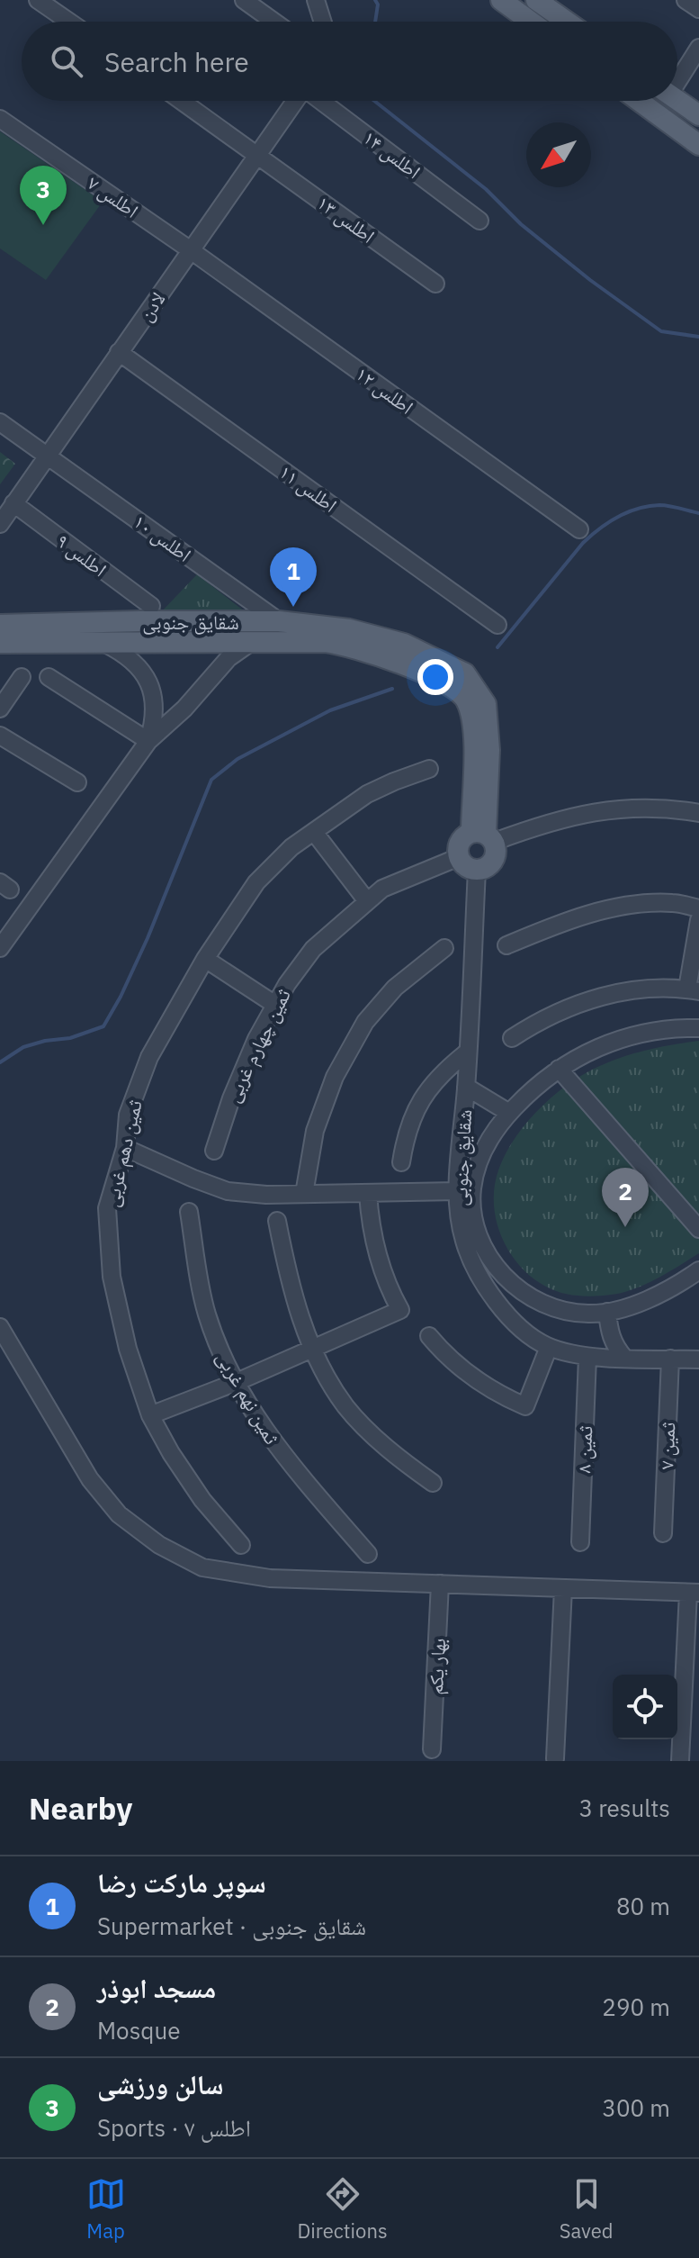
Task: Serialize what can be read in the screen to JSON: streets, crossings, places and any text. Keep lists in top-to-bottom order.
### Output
{
  "streets": {
    "main road": ["شقایق جنوبی"],
    "street": [
      "اطلس ۱۴",
      "اطلس ۷",
      "اطلس ۱۳",
      "لادن",
      "اطلس ۱۲",
      "اطلس ۱۱",
      "اطلس ۱۰",
      "اطلس ۹",
      "ثمین چهارم غربی",
      "ثمین دهم غربی",
      "ثمین نهم غربی",
      "ثمین ۷",
      "ثمین ۸",
      "بهار یکم"
    ]
  },
  "crossings": [
    ["اطلس ۷", "لادن"],
    ["اطلس ۷", "اطلس ۱۲"],
    ["اطلس ۱۳", "لادن"],
    ["لادن", "اطلس ۱۲"],
    ["لادن", "اطلس ۱۱"],
    ["لادن", "اطلس ۱۰"],
    ["لادن", "اطلس ۹"],
    ["اطلس ۱۰", "شقایق جنوبی"],
    ["شقایق جنوبی", "ثمین چهارم غربی"],
    ["شقایق جنوبی", "ثمین ۷"],
    ["شقایق جنوبی", "ثمین ۸"]
  ],
  "north": "bottom left",
  "page": {
    "search": "Search here",
    "pins": ["3", "1", "2"],
    "heading": ["Nearby", "3 results"],
    "list": [
      {
        "mark": "1",
        "name": "سوپر مارکت رضا",
        "note": "Supermarket · شقایق جنوبی",
        "value": "80 m"
      },
      {
        "mark": "2",
        "name": "مسجد ابوذر",
        "note": "Mosque",
        "value": "290 m"
      },
      {
        "mark": "3",
        "name": "سالن ورزشی",
        "note": "Sports · اطلس ۷",
        "value": "300 m"
      }
    ],
    "nav": ["Map", "Directions", "Saved"]
  }
}
